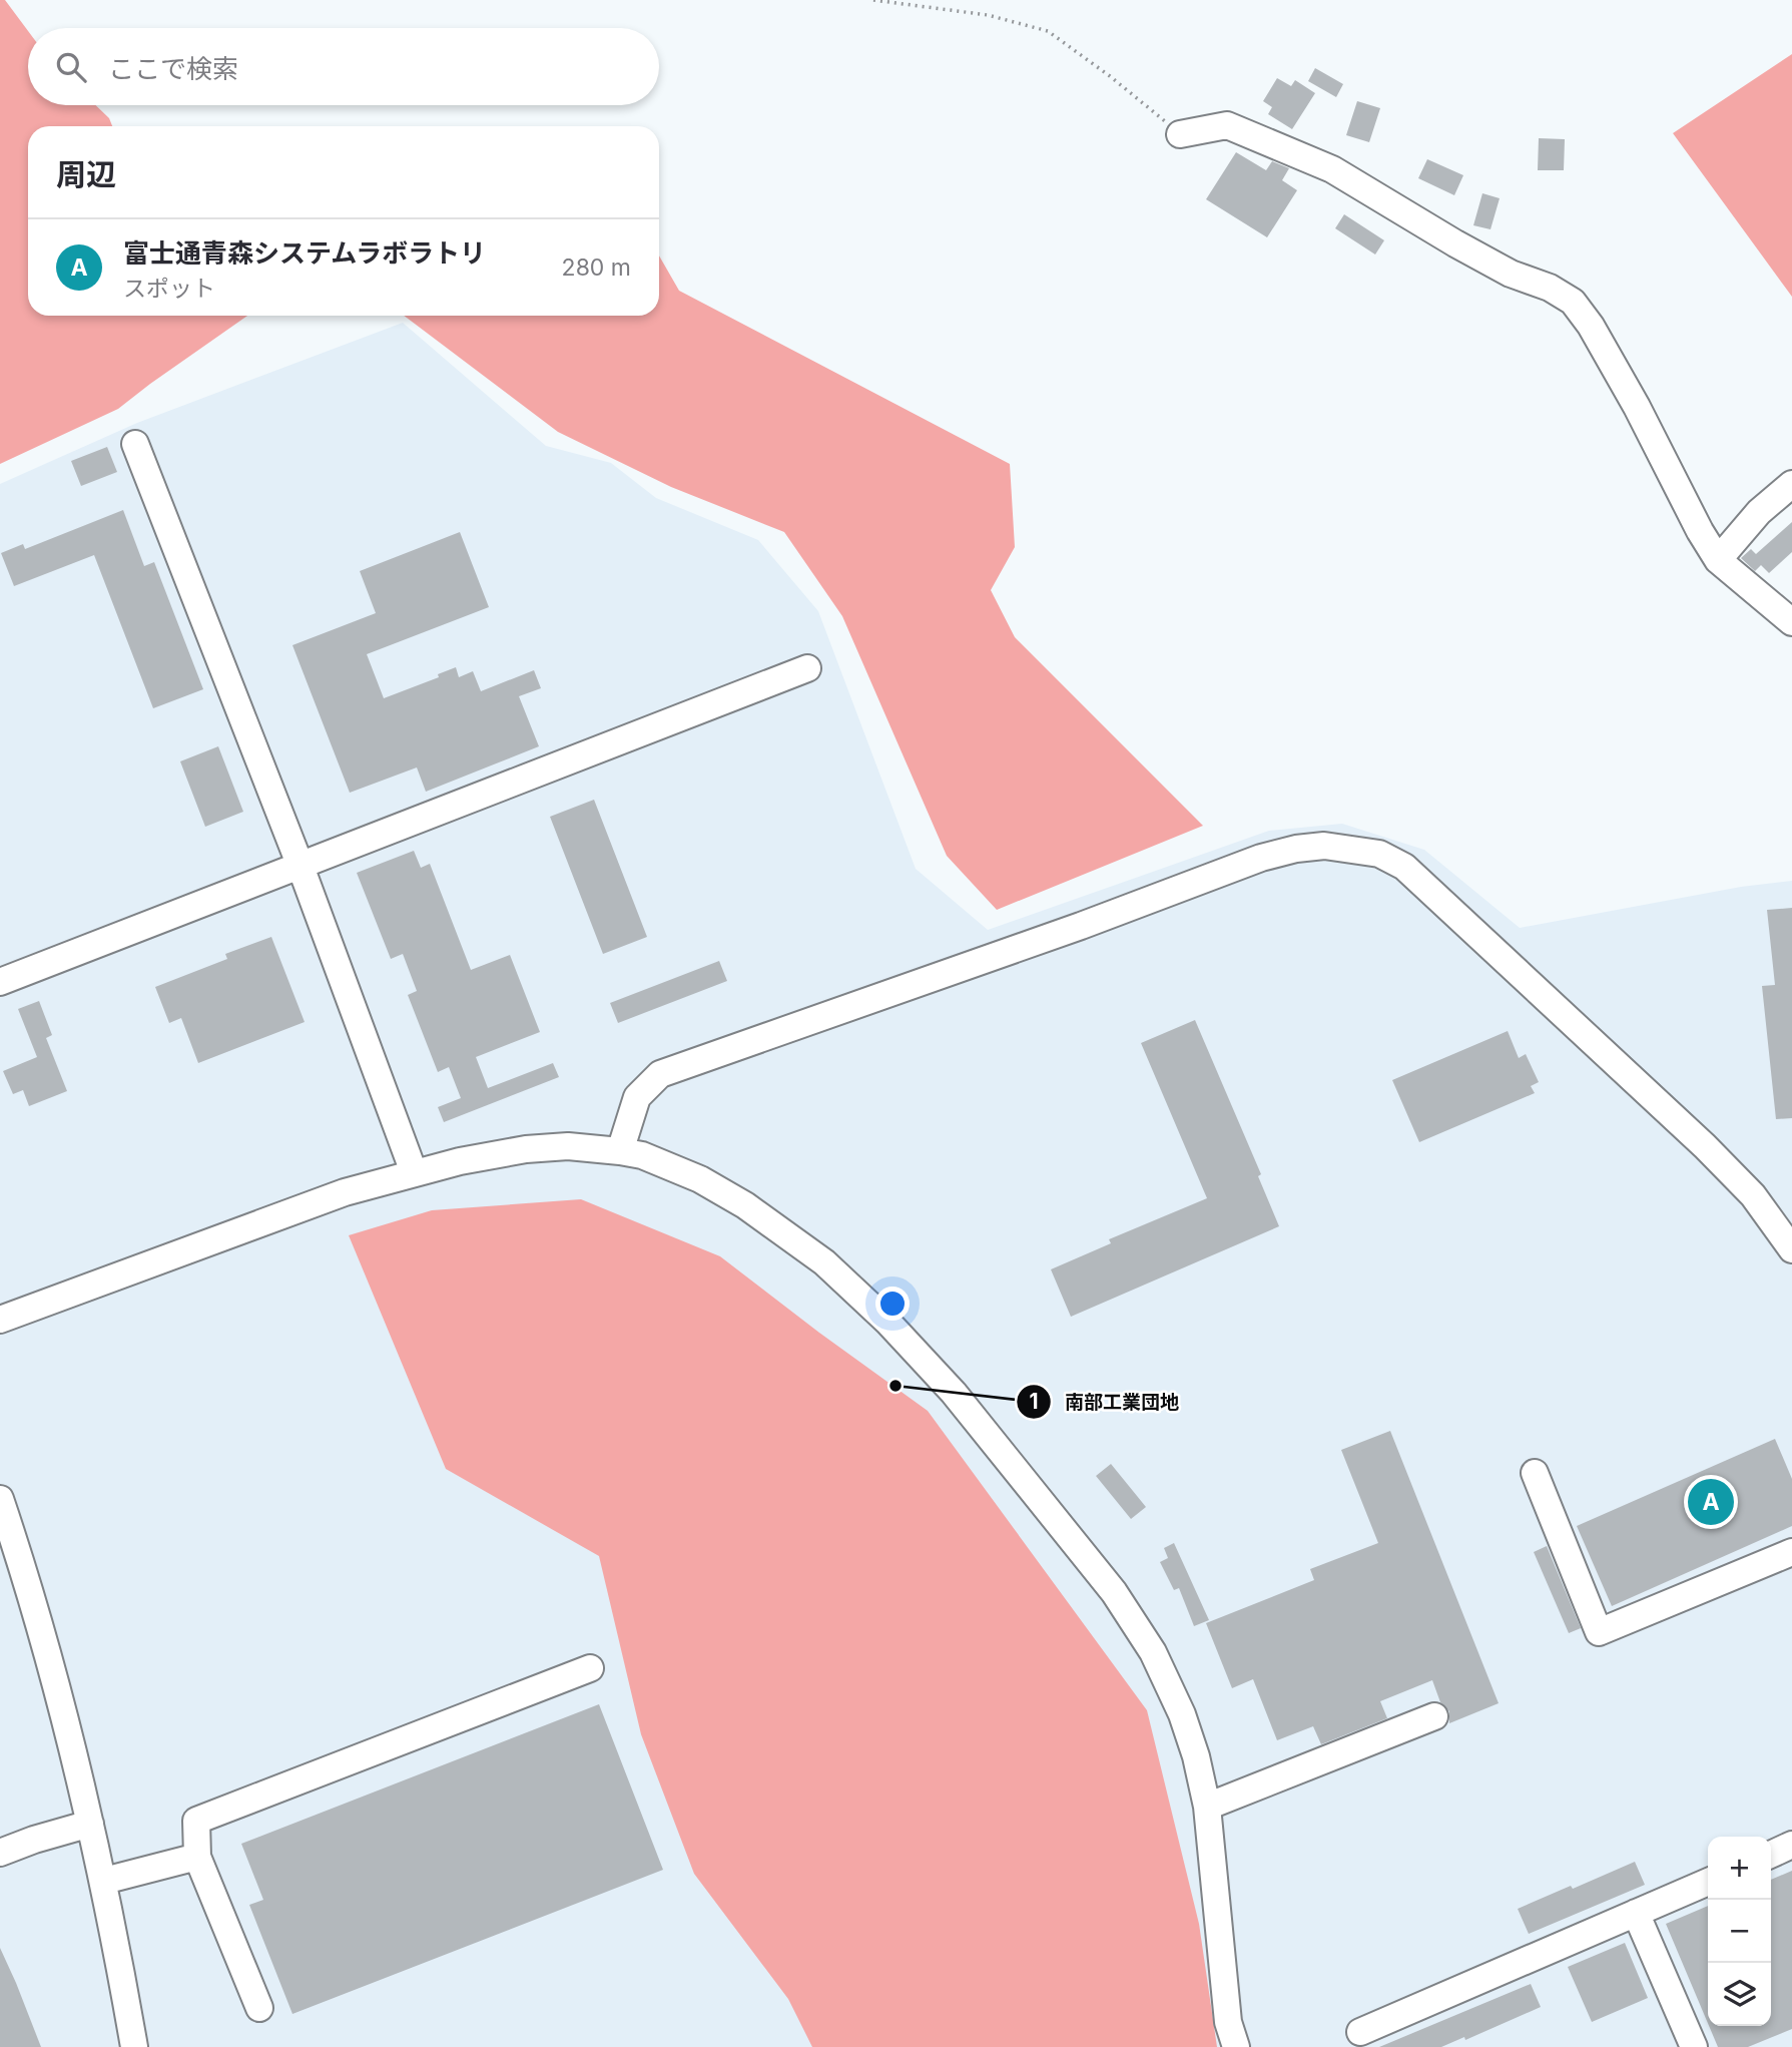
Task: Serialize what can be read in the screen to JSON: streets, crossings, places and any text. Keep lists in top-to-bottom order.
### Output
{
  "places": ["南部工業団地"],
  "page": {
    "search": "ここで検索",
    "heading": "周辺",
    "list": [
      {
        "mark": "A",
        "name": "富士通青森システムラボラトリ",
        "note": "スポット",
        "value": "280 m"
      }
    ],
    "pins": "A",
    "map_buttons": ["+", "−"]
  }
}
